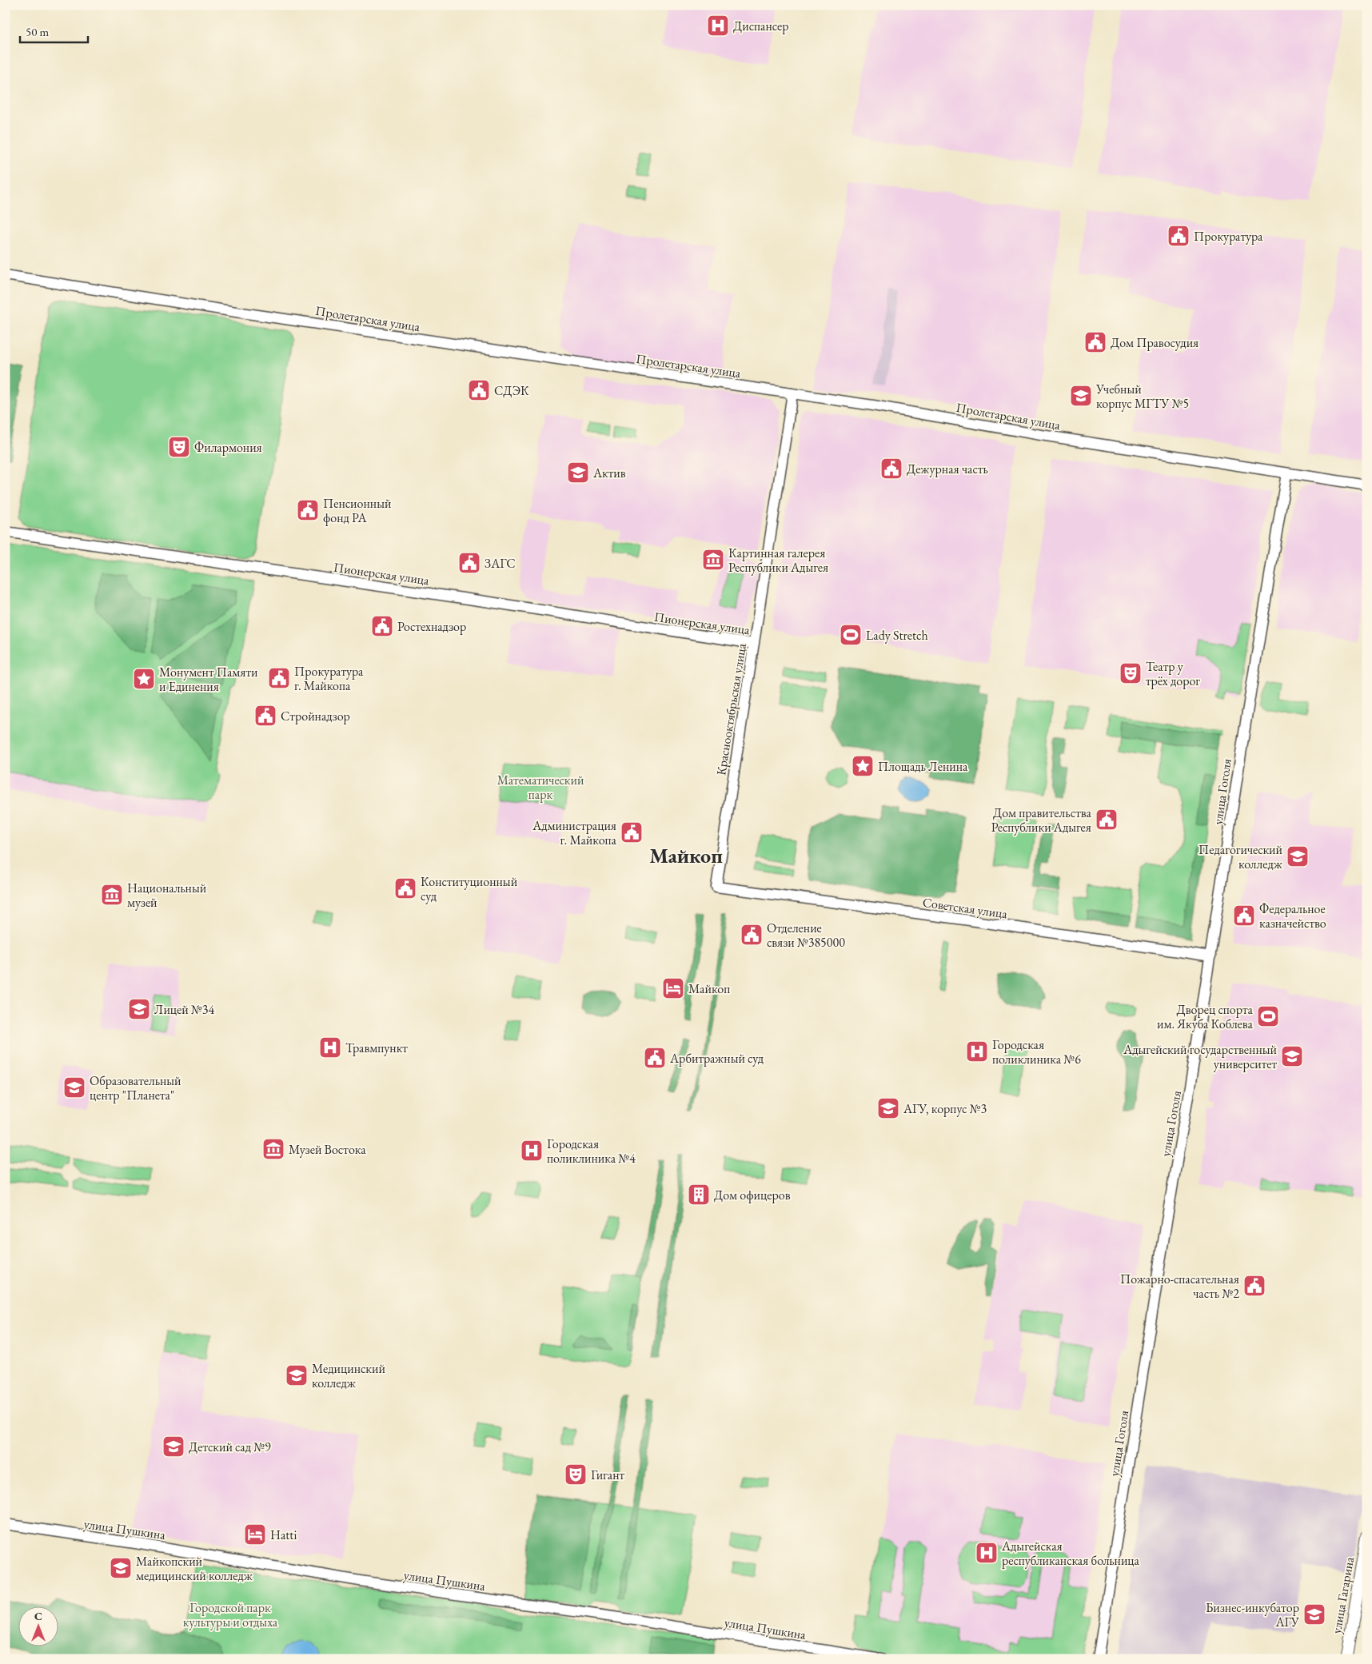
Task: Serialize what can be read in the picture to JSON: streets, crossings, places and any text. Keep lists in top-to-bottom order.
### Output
{
  "streets": {
    "main road": [
      "Пролетарская улица",
      "Пионерская улица",
      "Краснооктябрьская улица",
      "улица Гоголя",
      "Советская улица",
      "улица Пушкина",
      "улица Гагарина"
    ]
  },
  "crossings": [
    ["Пролетарская улица", "Краснооктябрьская улица"],
    ["Пролетарская улица", "улица Гоголя"],
    ["Пионерская улица", "Краснооктябрьская улица"],
    ["Краснооктябрьская улица", "Советская улица"],
    ["улица Гоголя", "Советская улица"]
  ],
  "districts": ["Майкоп"],
  "parks": ["Математический парк", "Городской парк культуры и отдыха"],
  "places": {
    "hospital": [
      "Диспансер",
      "Травмпункт",
      "Городская поликлиника №6",
      "Городская поликлиника №4",
      "Адыгейская республиканская больница"
    ],
    "public building": [
      "Прокуратура",
      "Дом Правосудия",
      "СДЭК",
      "Дежурная часть",
      "Пенсионный фонд РА",
      "ЗАГС",
      "Ростехнадзор",
      "Прокуратура г. Майкопа",
      "Стройнадзор",
      "Дом правительства Республики Адыгея",
      "Администрация г. Майкопа",
      "Конституционный суд",
      "Федеральное казначейство",
      "Отделение связи №385000",
      "Арбитражный суд",
      "Пожарно-спасательная часть №2"
    ],
    "school or university": [
      "Учебный корпус МГТУ №5",
      "Актив",
      "Педагогический колледж",
      "Лицей №34",
      "Адыгейский государственный университет",
      "Образовательный центр \"Планета\"",
      "АГУ, корпус №3",
      "Медицинский колледж",
      "Детский сад №9",
      "Майкопский медицинский колледж",
      "Бизнес-инкубатор АГУ"
    ],
    "theatre": ["Филармония", "Театр у трёх дорог", "Гигант"],
    "museum": ["Картинная галерея Республики Адыгея", "Национальный музей", "Музей Востока"],
    "sports": ["Lady Stretch", "Дворец спорта им. Якуба Коблева"],
    "place": ["Монумент Памяти и Единения", "Площадь Ленина"],
    "hotel": ["Майкоп", "Hatti"],
    "building": ["Дом офицеров"]
  },
  "scale_bar": "50 m",
  "north": "top"
}
